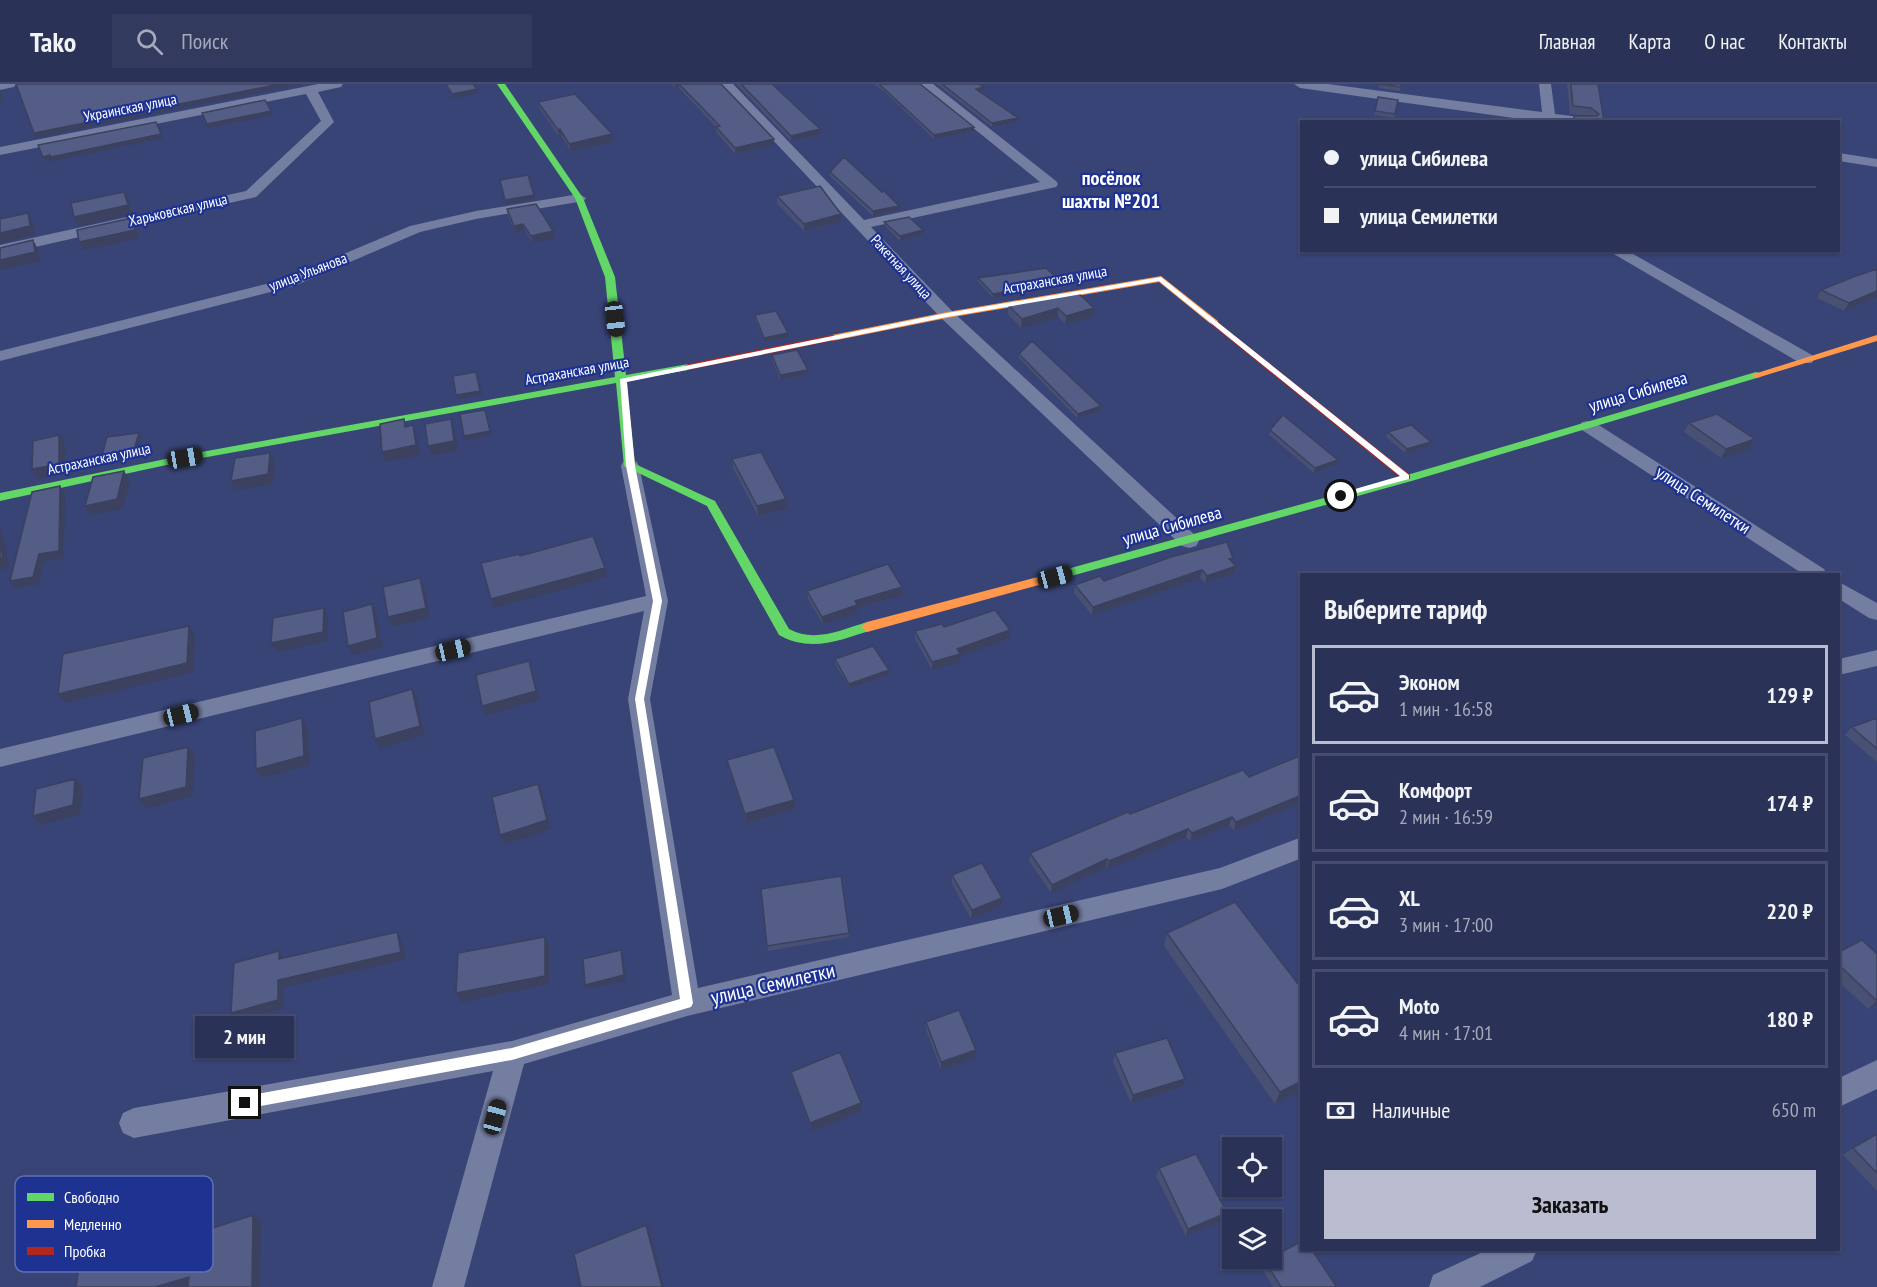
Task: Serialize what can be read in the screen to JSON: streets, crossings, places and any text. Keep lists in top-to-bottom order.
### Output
{
  "streets": {
    "street": [
      "Украинская улица",
      "Харьковская улица",
      "Ракетная улица",
      "улица Ульянова",
      "Астраханская улица",
      "улица Сибилева",
      "улица Семилетки"
    ]
  },
  "crossings": [
    ["Украинская улица", "Харьковская улица"],
    ["Ракетная улица", "Астраханская улица"],
    ["Ракетная улица", "улица Сибилева"],
    ["Астраханская улица", "улица Сибилева"],
    ["улица Сибилева", "улица Семилетки"]
  ],
  "districts": ["посёлок шахты №201"],
  "legend": ["Свободно", "Медленно", "Пробка"],
  "page": {
    "header": "Tako",
    "search": "Поиск",
    "nav": [
      "Главная",
      "Карта",
      "О нас",
      "Контакты"
    ],
    "banner": ["улица Сибилева", "улица Семилетки"],
    "heading": "Выберите тариф",
    "list": [
      {
        "name": "Эконом",
        "note": "1 мин · 16:58",
        "value": "129 ₽"
      },
      {
        "name": "Комфорт",
        "note": "2 мин · 16:59",
        "value": "174 ₽"
      },
      {
        "name": "XL",
        "note": "3 мин · 17:00",
        "value": "220 ₽"
      },
      {
        "name": "Moto",
        "note": "4 мин · 17:01",
        "value": "180 ₽"
      }
    ],
    "bubble": "2 мин",
    "pay": ["Наличные", "650 m"],
    "buttons": "Заказать"
  }
}
